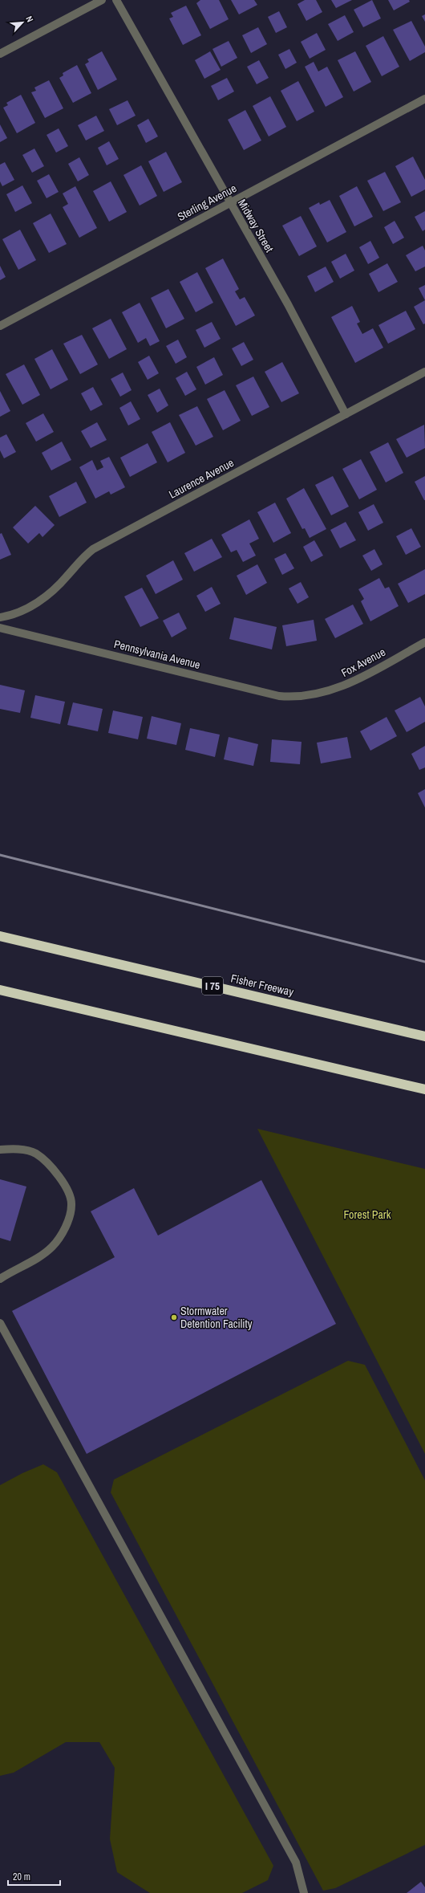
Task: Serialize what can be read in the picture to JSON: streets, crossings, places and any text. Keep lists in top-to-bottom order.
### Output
{
  "streets": {
    "highway": ["Fisher Freeway", "I 75"],
    "street": [
      "Sterling Avenue",
      "Midway Street",
      "Laurence Avenue",
      "Pennsylvania Avenue",
      "Fox Avenue"
    ]
  },
  "crossings": [
    ["Sterling Avenue", "Midway Street"],
    ["Midway Street", "Laurence Avenue"],
    ["Pennsylvania Avenue", "Fox Avenue"]
  ],
  "parks": ["Forest Park"],
  "places": ["Stormwater Detention Facility"],
  "scale_bar": "20 m",
  "north": "top right"
}
